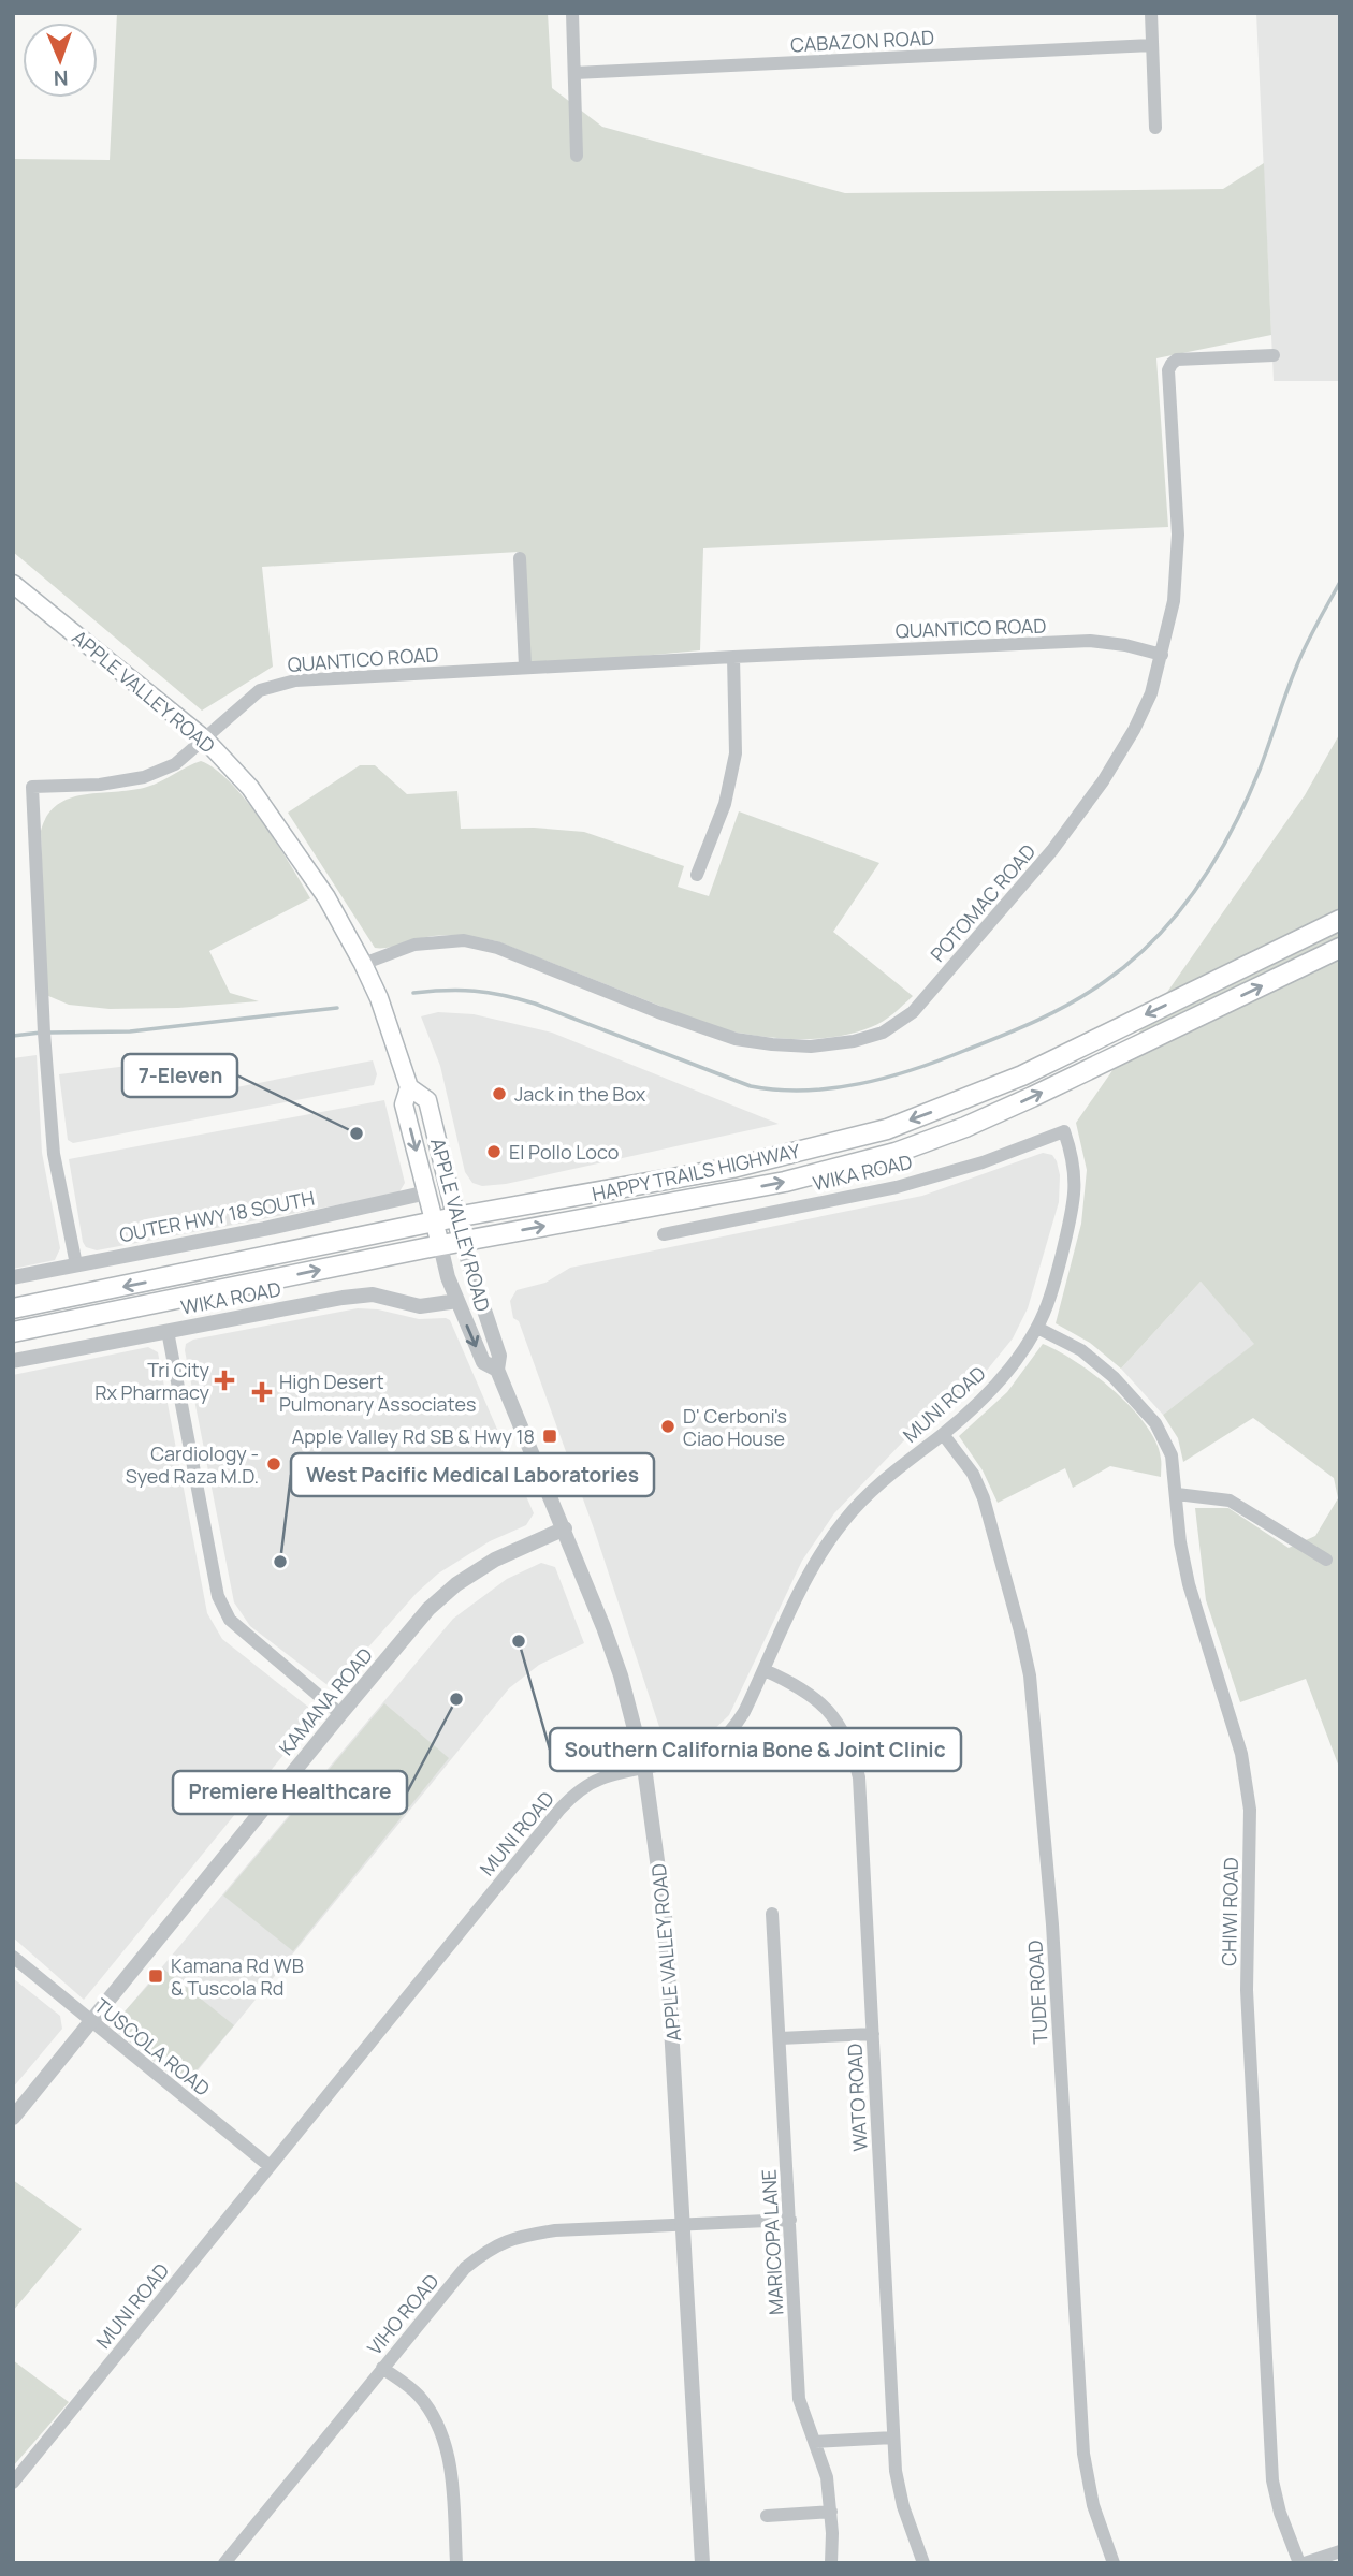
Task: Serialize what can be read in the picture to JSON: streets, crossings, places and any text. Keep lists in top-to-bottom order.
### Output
{
  "streets": {
    "main road": ["APPLE VALLEY ROAD", "HAPPY TRAILS HIGHWAY"],
    "street": [
      "CABAZON ROAD",
      "QUANTICO ROAD",
      "POTOMAC ROAD",
      "WIKA ROAD",
      "OUTER HWY 18 SOUTH",
      "MUNI ROAD",
      "KAMANA ROAD",
      "CHIWI ROAD",
      "TUDE ROAD",
      "TUSCOLA ROAD",
      "WATO ROAD",
      "MARICOPA LANE",
      "VIHO ROAD"
    ]
  },
  "crossings": [
    ["QUANTICO ROAD", "APPLE VALLEY ROAD"],
    ["QUANTICO ROAD", "POTOMAC ROAD"],
    ["QUANTICO ROAD", "OUTER HWY 18 SOUTH"],
    ["APPLE VALLEY ROAD", "POTOMAC ROAD"],
    ["APPLE VALLEY ROAD", "HAPPY TRAILS HIGHWAY"],
    ["APPLE VALLEY ROAD", "WIKA ROAD"],
    ["APPLE VALLEY ROAD", "OUTER HWY 18 SOUTH"],
    ["APPLE VALLEY ROAD", "MUNI ROAD"],
    ["APPLE VALLEY ROAD", "KAMANA ROAD"],
    ["APPLE VALLEY ROAD", "VIHO ROAD"],
    ["WIKA ROAD", "MUNI ROAD"],
    ["MUNI ROAD", "CHIWI ROAD"],
    ["MUNI ROAD", "TUDE ROAD"],
    ["MUNI ROAD", "TUSCOLA ROAD"],
    ["MUNI ROAD", "WATO ROAD"],
    ["KAMANA ROAD", "TUSCOLA ROAD"],
    ["MARICOPA LANE", "VIHO ROAD"]
  ],
  "places": {
    "other": [
      "Jack in the Box",
      "7-Eleven",
      "El Pollo Loco",
      "D' Cerboni's Ciao House",
      "Cardiology - Syed Raza M.D.",
      "West Pacific Medical Laboratories",
      "Southern California Bone & Joint Clinic",
      "Premiere Healthcare"
    ],
    "health": ["Tri City Rx Pharmacy", "High Desert Pulmonary Associates"],
    "transit": ["Apple Valley Rd SB & Hwy 18", "Kamana Rd WB & Tuscola Rd"]
  },
  "north": "bottom"
}
